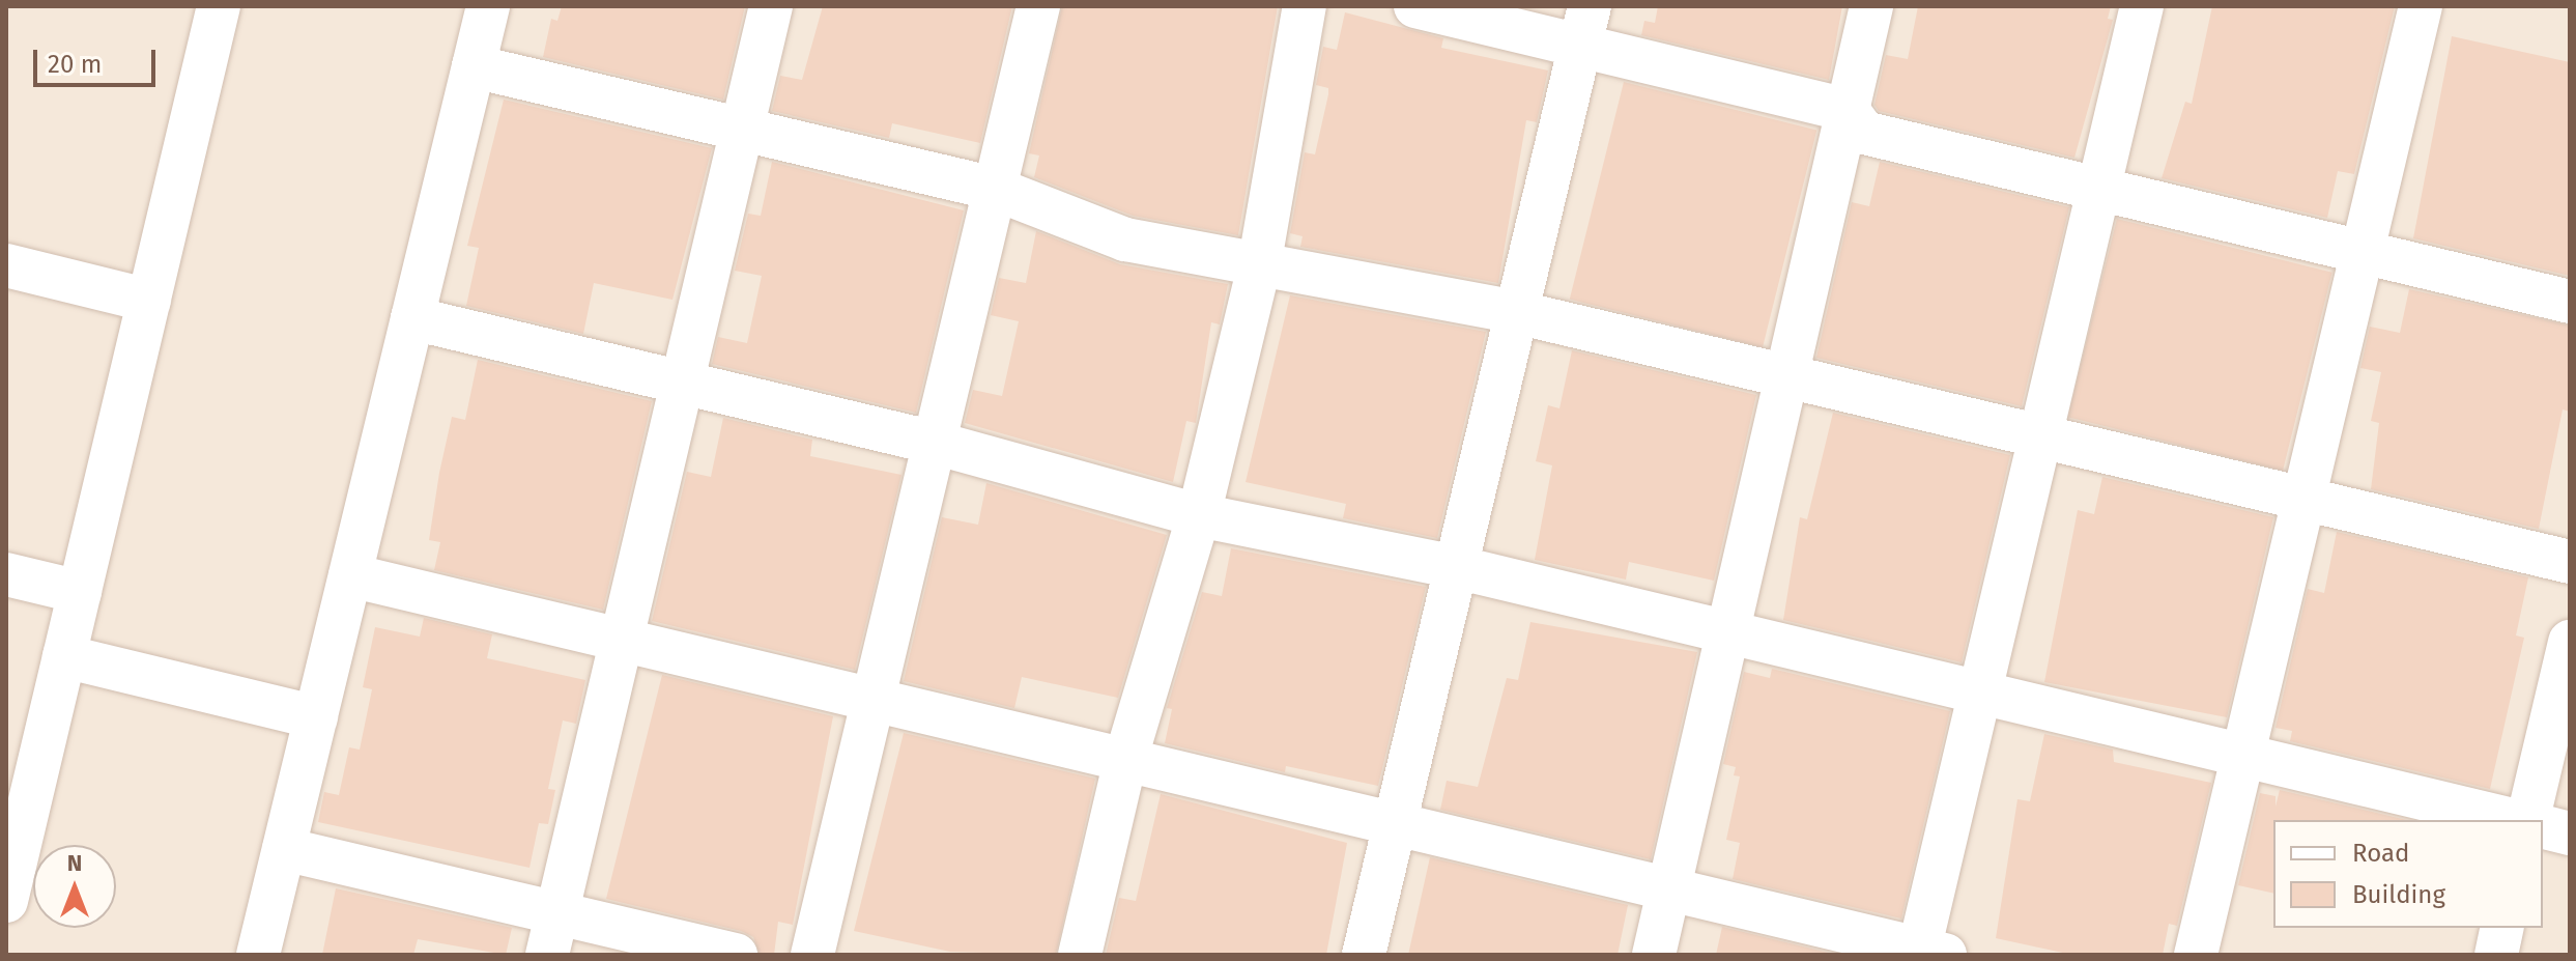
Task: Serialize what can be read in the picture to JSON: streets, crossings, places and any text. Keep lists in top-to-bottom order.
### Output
{
  "legend": ["Road", "Building"],
  "scale_bar": "20 m",
  "north": "top"
}
